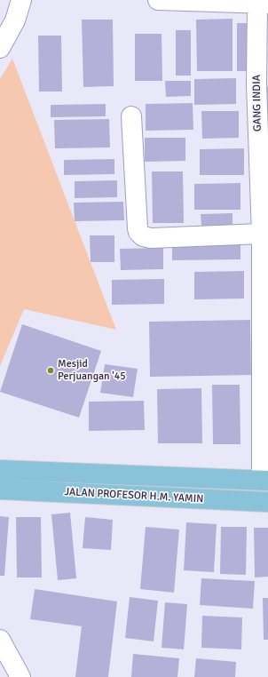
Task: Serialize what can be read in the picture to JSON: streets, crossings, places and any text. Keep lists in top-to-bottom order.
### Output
{
  "streets": {
    "main road": ["JALAN PROFESOR H.M. YAMIN"],
    "street": ["GANG INDIA"]
  },
  "crossings": [
    ["GANG INDIA", "JALAN PROFESOR H.M. YAMIN"]
  ],
  "places": ["Mesjid Perjuangan '45"]
}
